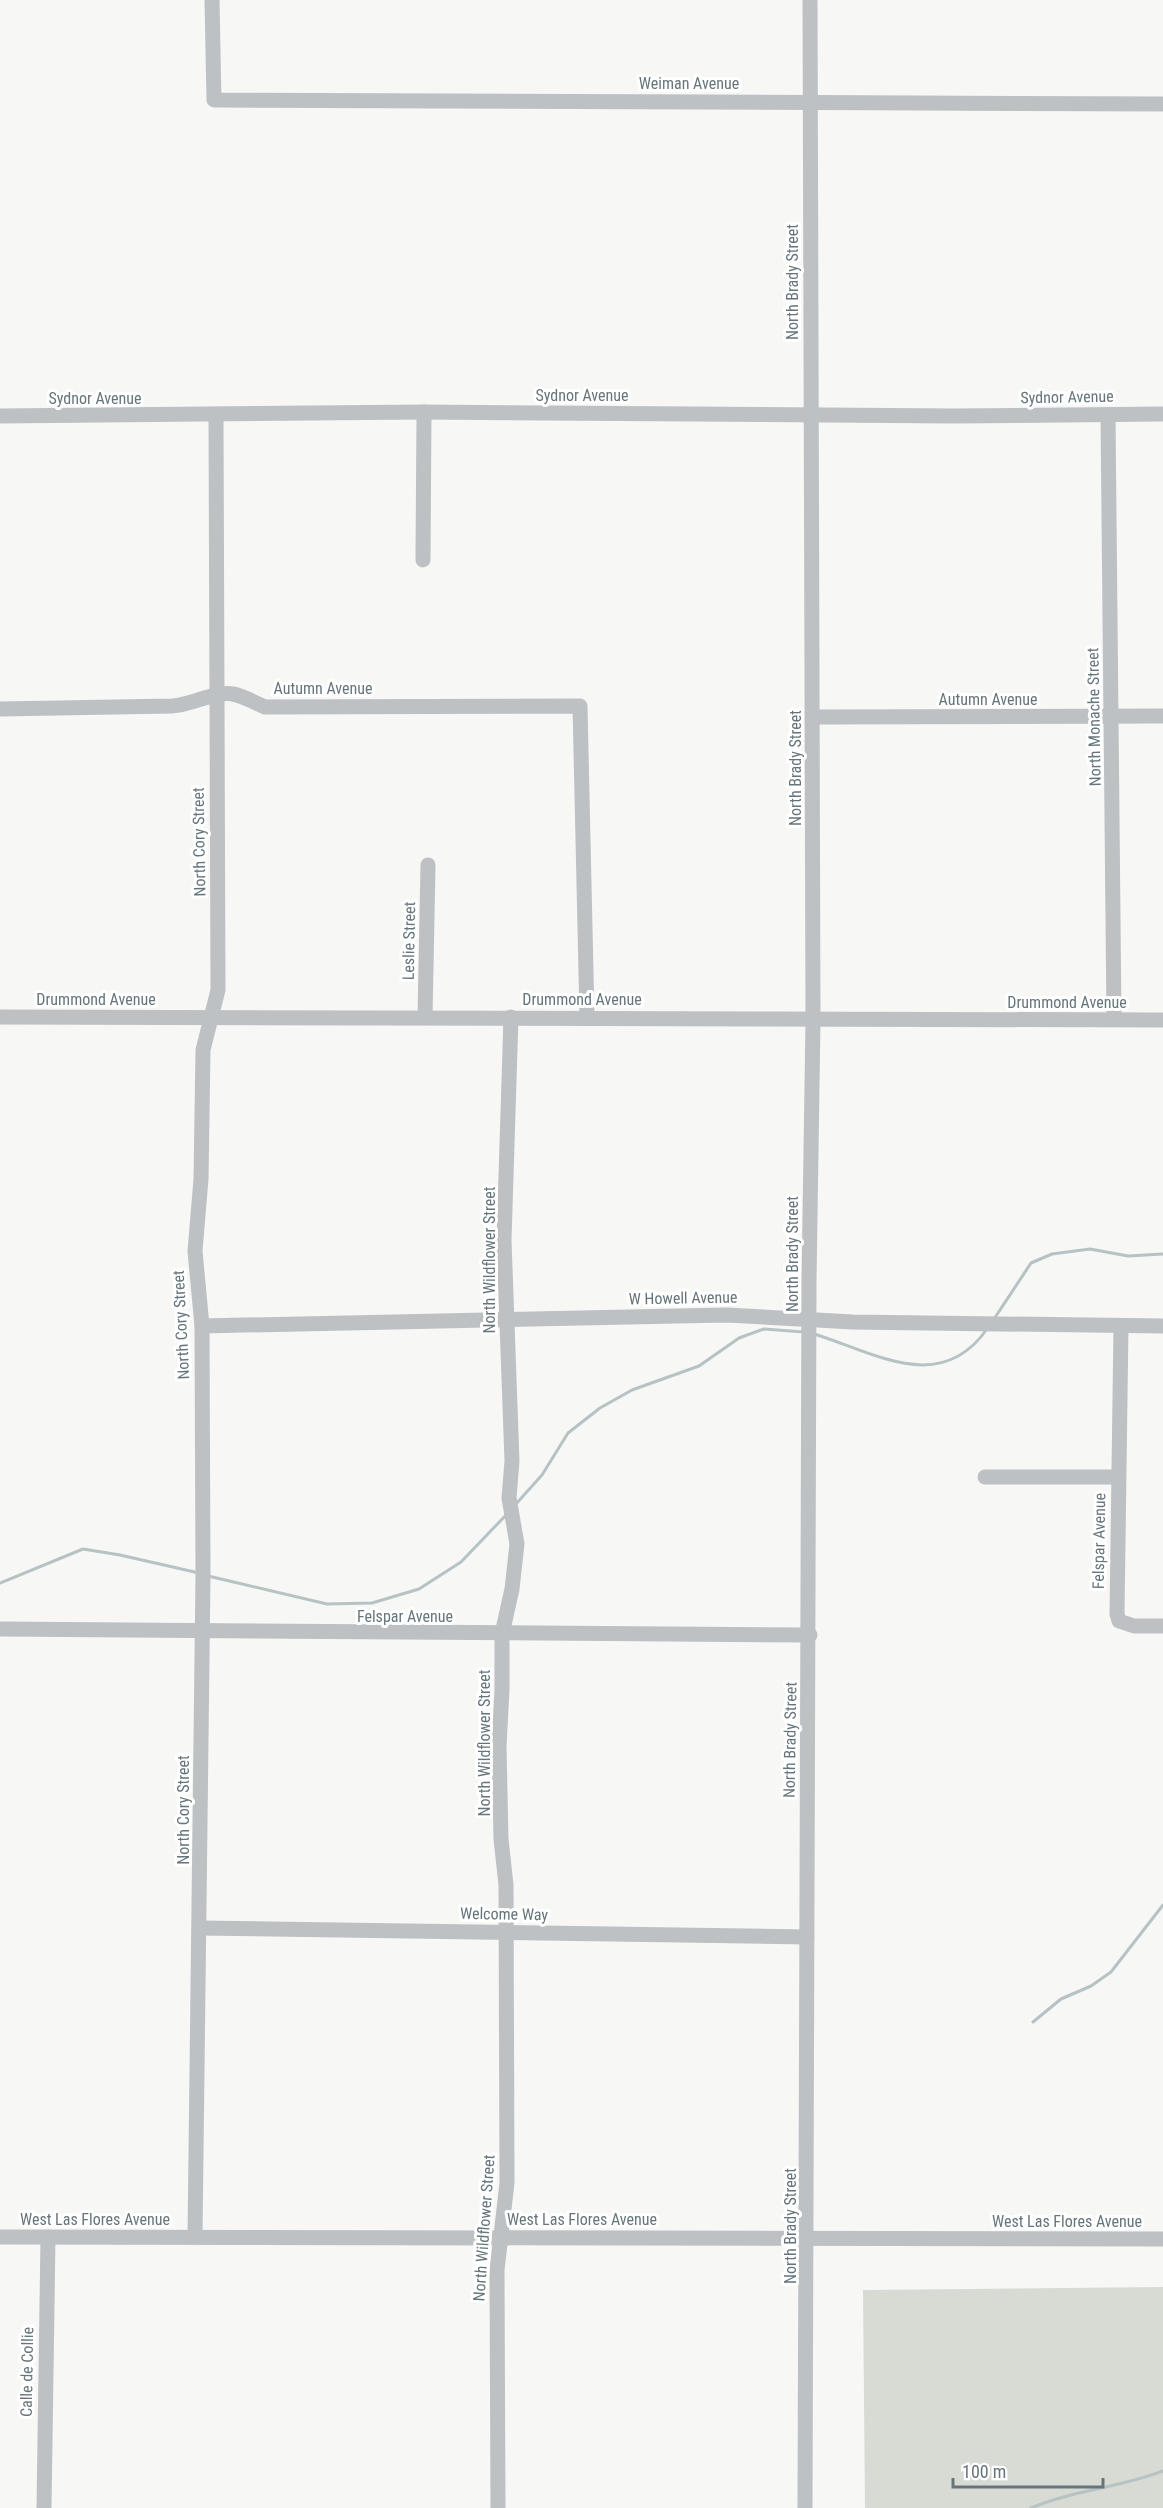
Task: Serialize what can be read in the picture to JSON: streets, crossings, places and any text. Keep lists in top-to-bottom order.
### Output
{
  "streets": {
    "street": [
      "Weiman Avenue",
      "North Brady Street",
      "Sydnor Avenue",
      "Autumn Avenue",
      "North Monache Street",
      "North Cory Street",
      "Leslie Street",
      "Drummond Avenue",
      "North Wildflower Street",
      "W Howell Avenue",
      "Felspar Avenue",
      "Welcome Way",
      "West Las Flores Avenue",
      "Calle de Collie"
    ]
  },
  "crossings": [
    ["Weiman Avenue", "North Brady Street"],
    ["North Brady Street", "Sydnor Avenue"],
    ["North Brady Street", "Autumn Avenue"],
    ["North Brady Street", "Drummond Avenue"],
    ["North Brady Street", "W Howell Avenue"],
    ["North Brady Street", "Felspar Avenue"],
    ["North Brady Street", "Welcome Way"],
    ["North Brady Street", "West Las Flores Avenue"],
    ["Sydnor Avenue", "North Monache Street"],
    ["Sydnor Avenue", "North Cory Street"],
    ["Autumn Avenue", "North Monache Street"],
    ["Autumn Avenue", "North Cory Street"],
    ["Autumn Avenue", "Drummond Avenue"],
    ["North Monache Street", "Drummond Avenue"],
    ["North Cory Street", "Drummond Avenue"],
    ["North Cory Street", "W Howell Avenue"],
    ["North Cory Street", "Felspar Avenue"],
    ["North Cory Street", "Welcome Way"],
    ["North Cory Street", "West Las Flores Avenue"],
    ["Leslie Street", "Drummond Avenue"],
    ["Drummond Avenue", "North Wildflower Street"],
    ["North Wildflower Street", "W Howell Avenue"],
    ["North Wildflower Street", "Felspar Avenue"],
    ["North Wildflower Street", "Welcome Way"],
    ["North Wildflower Street", "West Las Flores Avenue"],
    ["West Las Flores Avenue", "Calle de Collie"]
  ],
  "scale_bar": "100 m"
}
